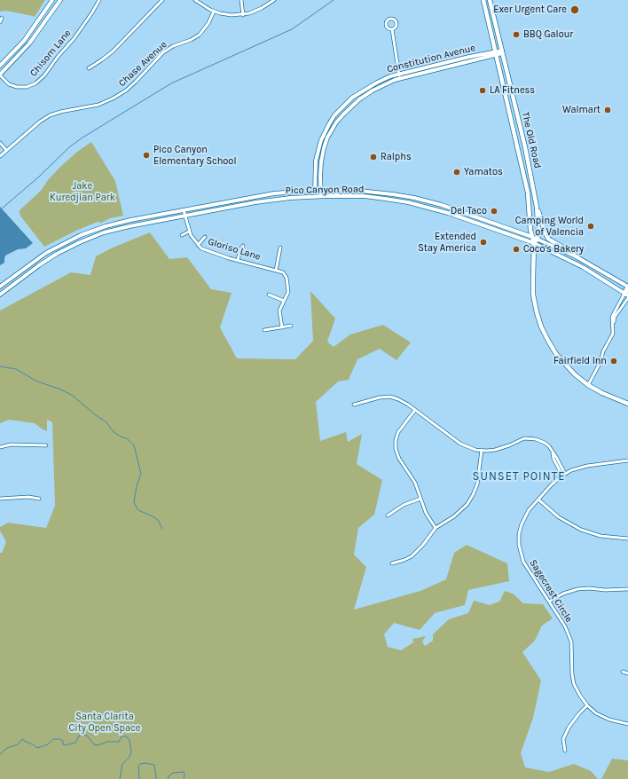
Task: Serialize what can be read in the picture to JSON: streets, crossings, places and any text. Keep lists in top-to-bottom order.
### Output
{
  "streets": {
    "main road": ["Constitution Avenue", "The Old Road", "Pico Canyon Road"],
    "street": [
      "Chisom Lane",
      "Chase Avenue",
      "Gloriso Lane",
      "Sagecrest Circle"
    ]
  },
  "crossings": [
    ["Constitution Avenue", "The Old Road"],
    ["Constitution Avenue", "Pico Canyon Road"],
    ["The Old Road", "Pico Canyon Road"],
    ["Pico Canyon Road", "Gloriso Lane"]
  ],
  "districts": ["SUNSET POINTE"],
  "parks": ["Jake Kuredjian Park", "Santa Clarita City Open Space"],
  "places": [
    "Exer Urgent Care",
    "BBQ Galour",
    "LA Fitness",
    "Walmart",
    "Pico Canyon Elementary School",
    "Ralphs",
    "Yamatos",
    "Del Taco",
    "Camping World of Valencia",
    "Extended Stay America",
    "Coco's Bakery",
    "Fairfield Inn"
  ]
}
